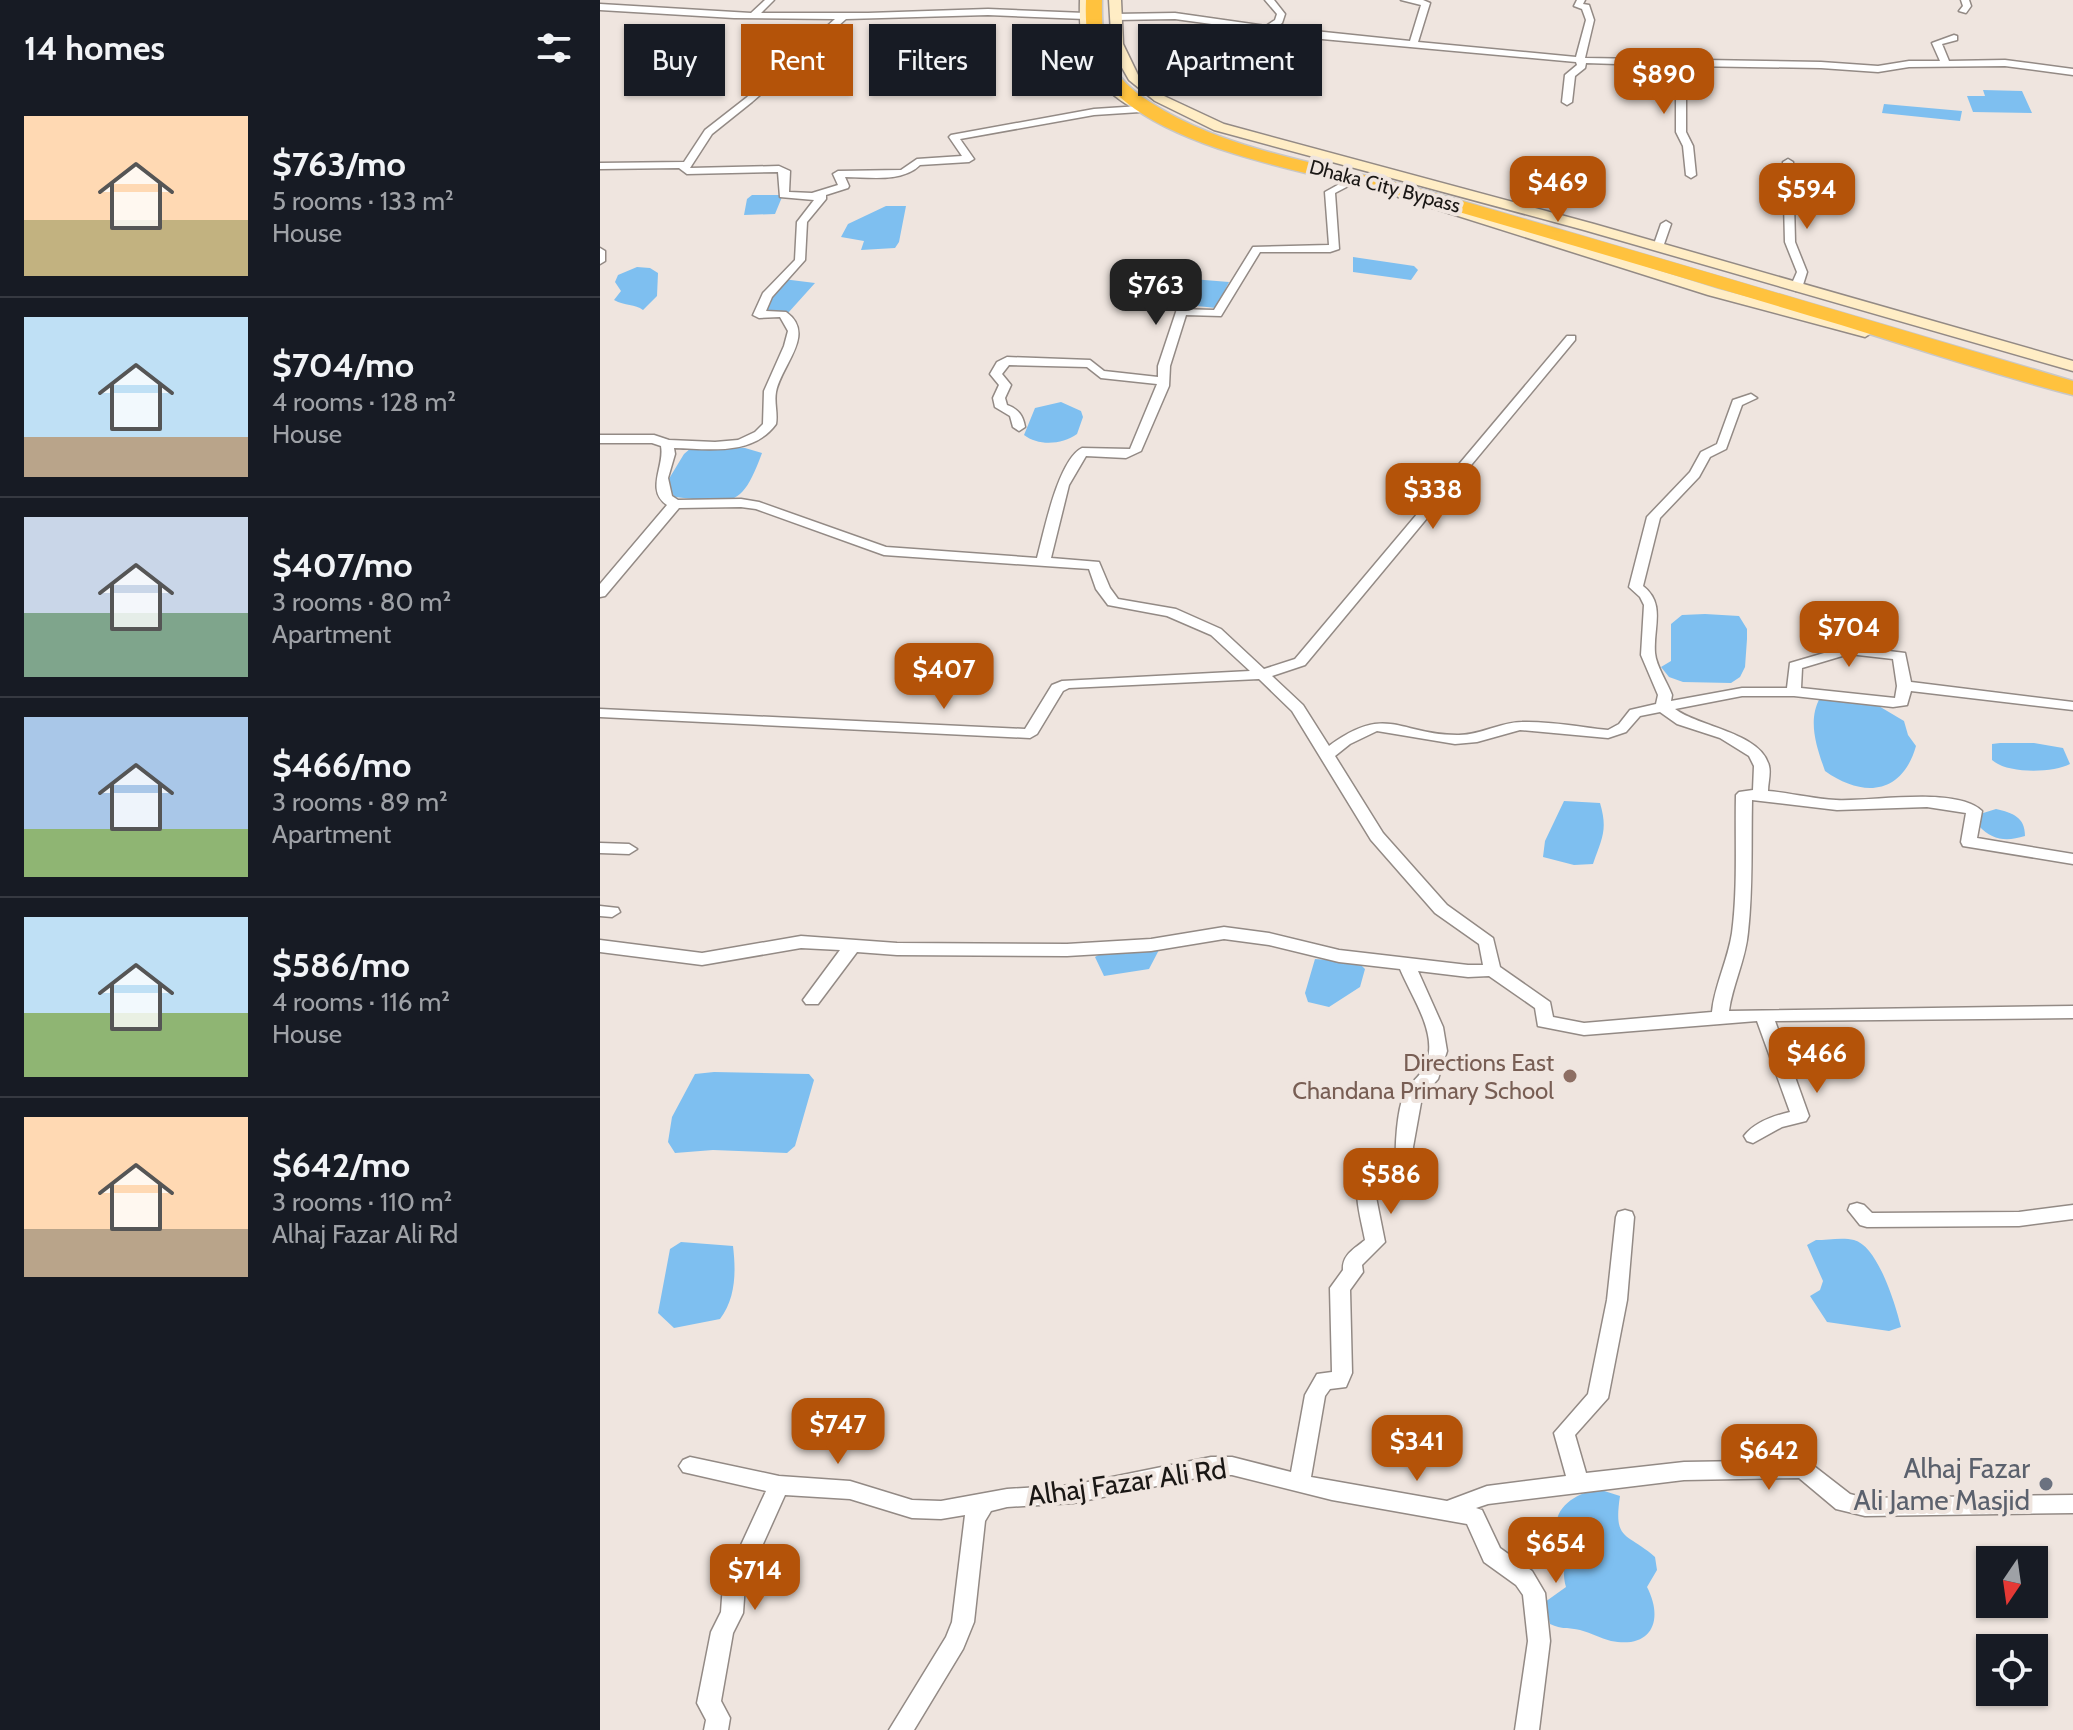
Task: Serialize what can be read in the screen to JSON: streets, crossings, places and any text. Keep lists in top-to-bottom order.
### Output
{
  "streets": {
    "highway": ["Dhaka City Bypass"],
    "street": ["Alhaj Fazar Ali Rd"]
  },
  "places": ["Directions East Chandana Primary School", "Alhaj Fazar Ali Jame Masjid"],
  "north": "bottom",
  "page": {
    "heading": "14 homes",
    "chip": [
      "Buy",
      "Rent",
      "Filters",
      "New",
      "Apartment"
    ],
    "price": [
      "$890",
      "$469",
      "$594",
      "$763",
      "$338",
      "$704",
      "$407",
      "$466",
      "$586",
      "$747",
      "$341",
      "$642",
      "$654",
      "$714"
    ],
    "list": [
      {
        "name": "$763/mo",
        "note": "5 rooms · 133 m² · House"
      },
      {
        "name": "$704/mo",
        "note": "4 rooms · 128 m² · House"
      },
      {
        "name": "$407/mo",
        "note": "3 rooms · 80 m² · Apartment"
      },
      {
        "name": "$466/mo",
        "note": "3 rooms · 89 m² · Apartment"
      },
      {
        "name": "$586/mo",
        "note": "4 rooms · 116 m² · House"
      },
      {
        "name": "$642/mo",
        "note": "3 rooms · 110 m² · Alhaj Fazar Ali Rd"
      }
    ]
  }
}
